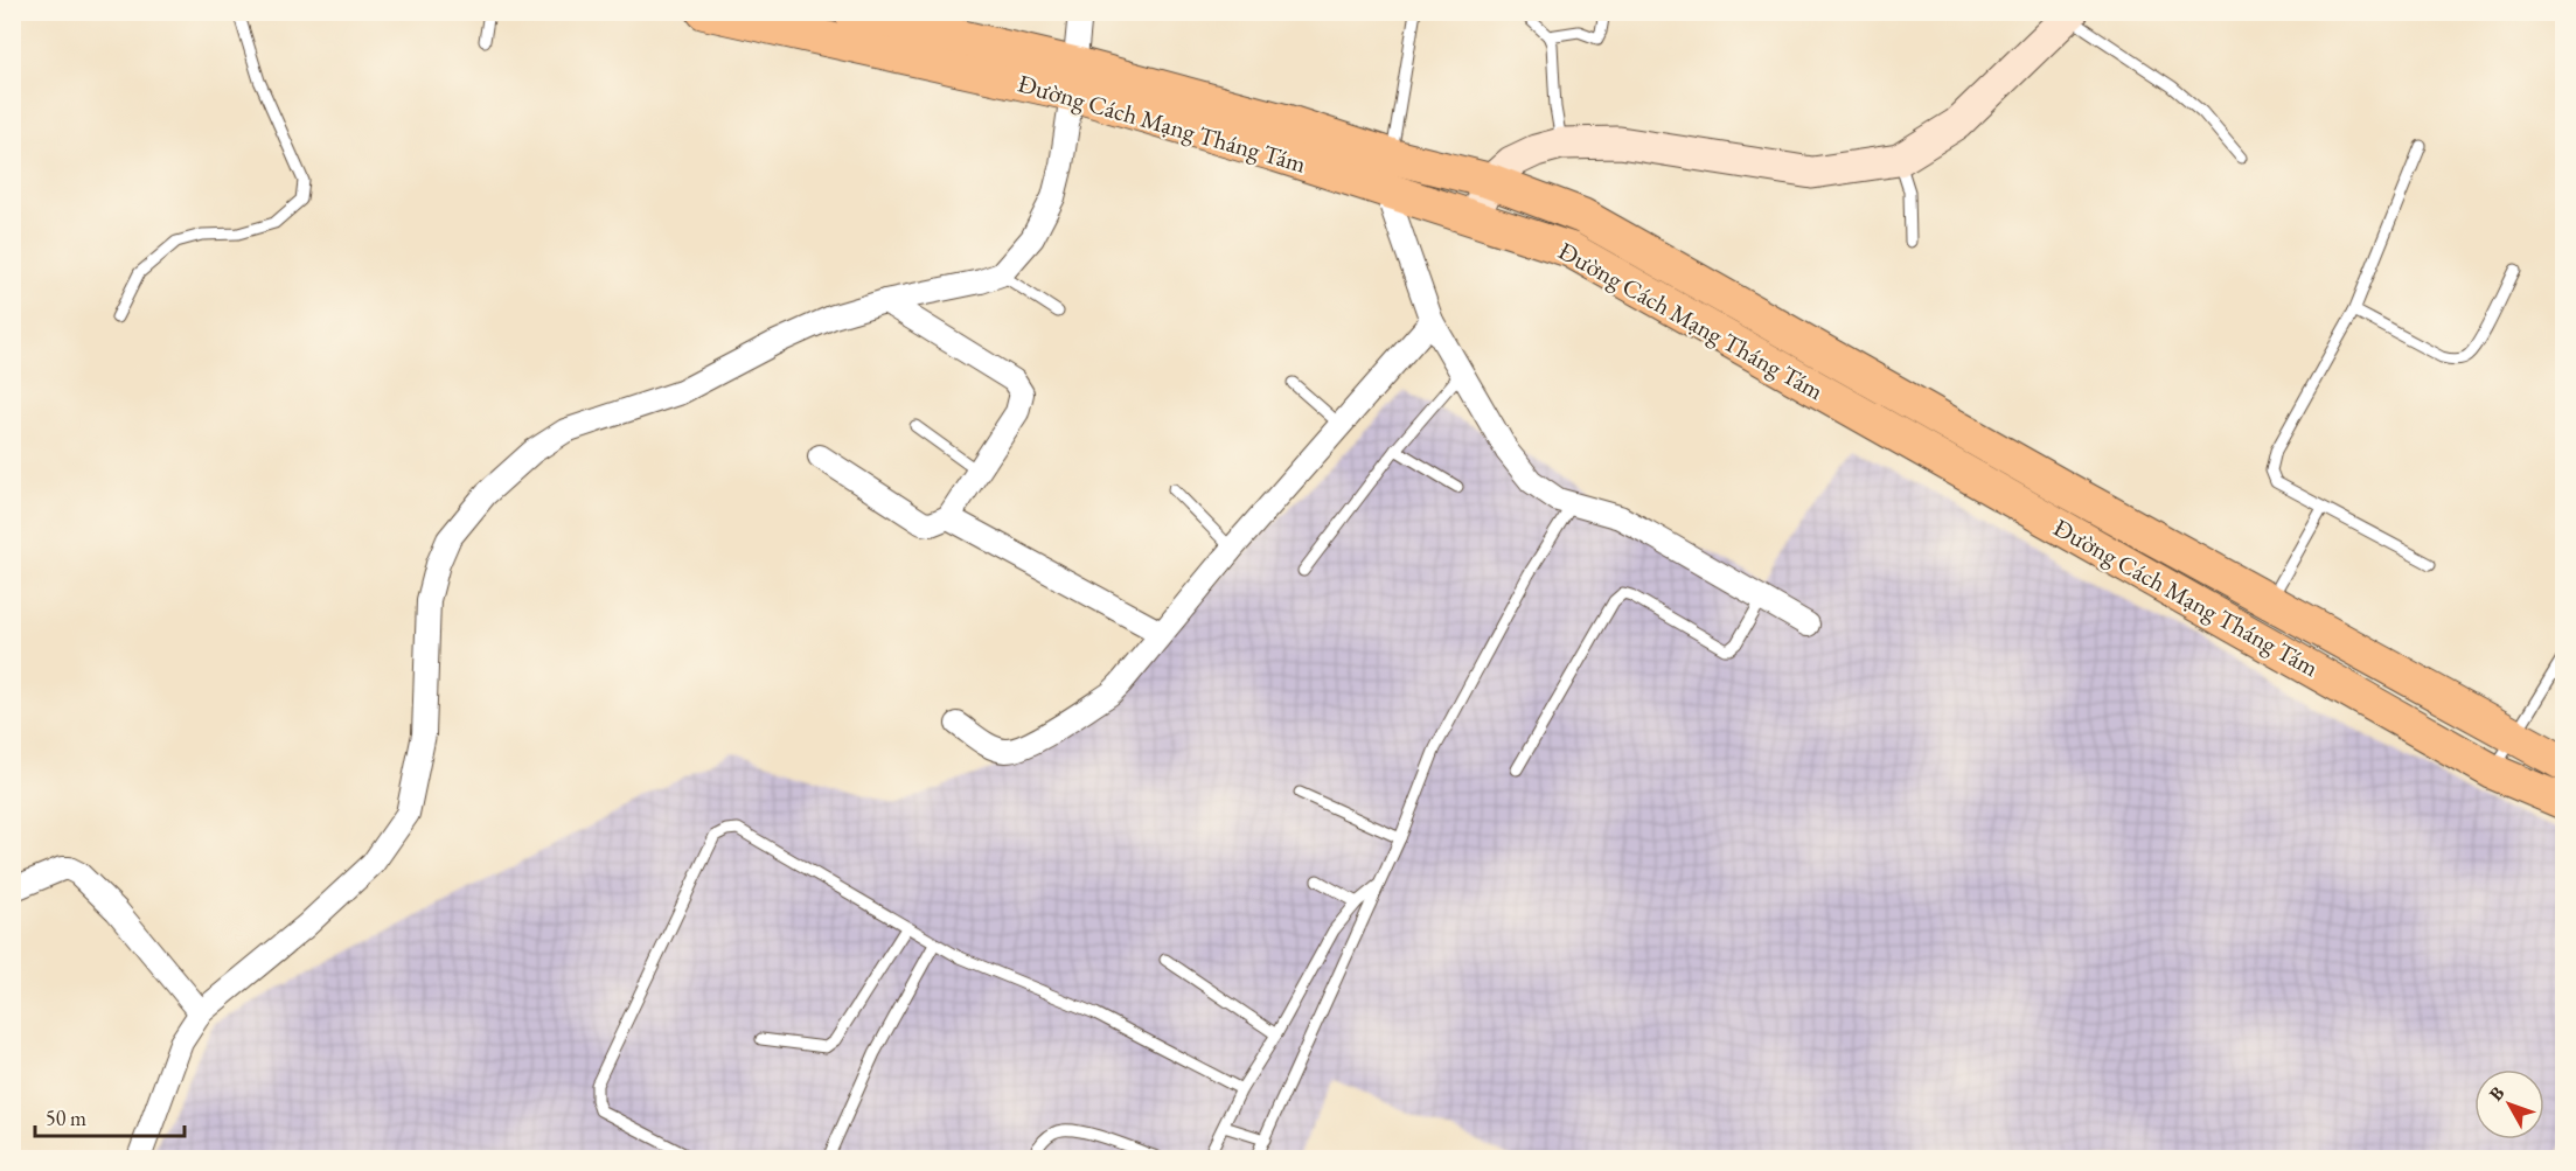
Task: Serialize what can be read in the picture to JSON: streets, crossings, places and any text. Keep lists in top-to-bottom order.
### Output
{
  "streets": {
    "main road": ["Đường Cách Mạng Tháng Tám"]
  },
  "scale_bar": "50 m",
  "north": "top left"
}
